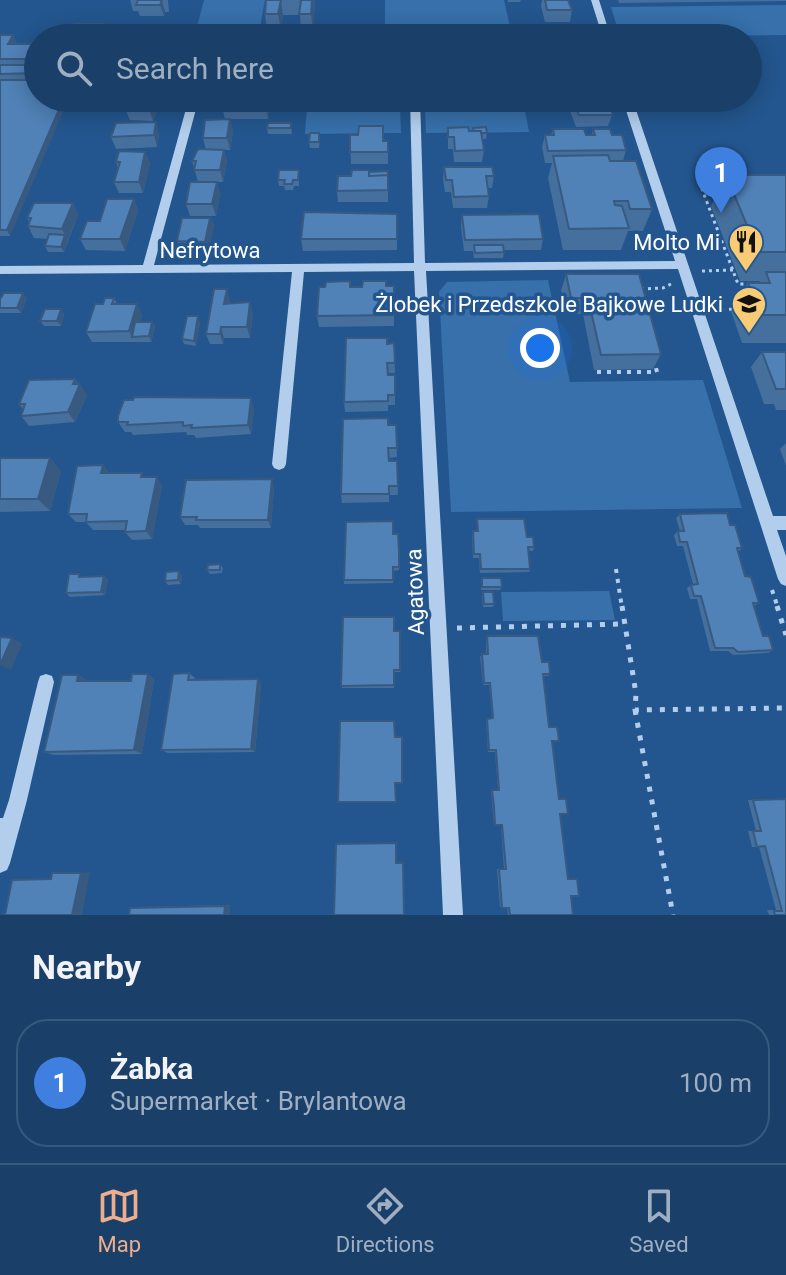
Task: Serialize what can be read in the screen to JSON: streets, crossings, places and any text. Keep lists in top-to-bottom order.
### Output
{
  "streets": {
    "street": ["Nefrytowa", "Agatowa"]
  },
  "crossings": [
    ["Nefrytowa", "Agatowa"]
  ],
  "places": {
    "restaurant": ["Molto Mi"],
    "school or university": ["Żlobek i Przedszkole Bajkowe Ludki"]
  },
  "page": {
    "search": "Search here",
    "pins": "1",
    "heading": "Nearby",
    "list": [
      {
        "mark": "1",
        "name": "Żabka",
        "note": "Supermarket · Brylantowa",
        "value": "100 m"
      }
    ],
    "nav": ["Map", "Directions", "Saved"]
  }
}
